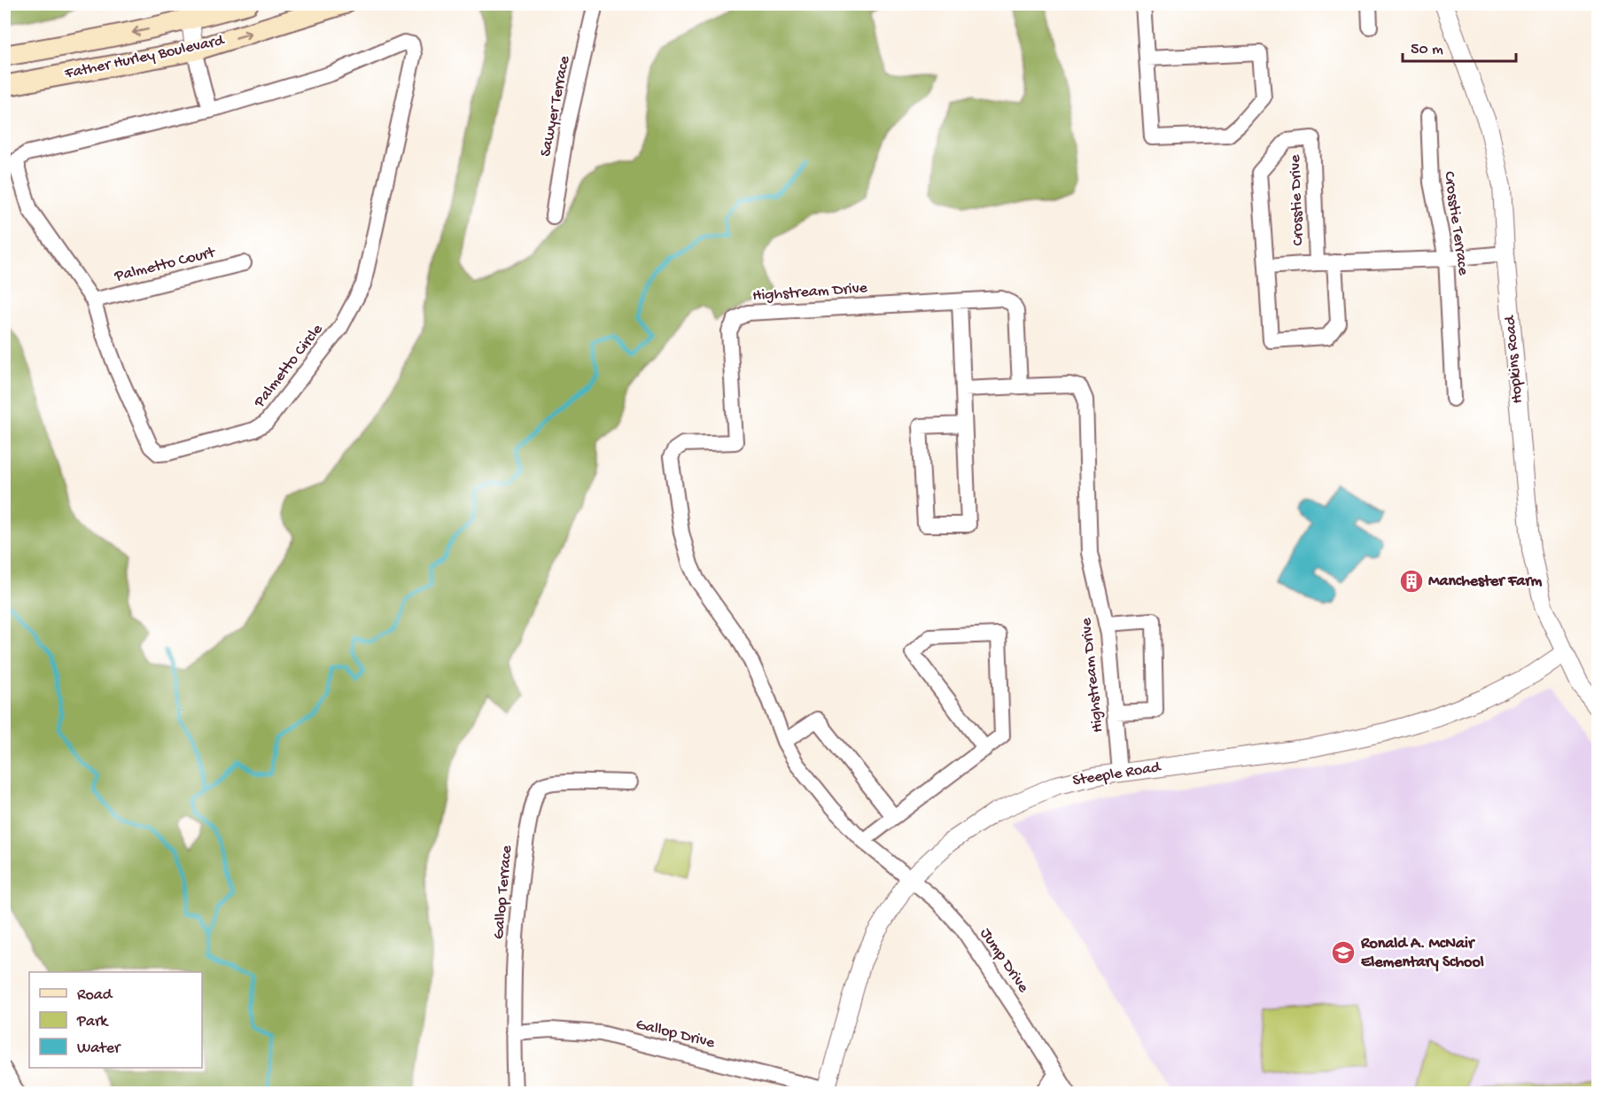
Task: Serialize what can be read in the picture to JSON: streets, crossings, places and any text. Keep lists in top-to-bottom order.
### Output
{
  "streets": {
    "main road": ["Father Hurley Boulevard"],
    "street": [
      "Sawyer Terrace",
      "Crosstie Drive",
      "Crosstie Terrace",
      "Palmetto Court",
      "Highstream Drive",
      "Hopkins Road",
      "Palmetto Circle",
      "Steeple Road",
      "Gallop Terrace",
      "Jump Drive",
      "Gallop Drive"
    ]
  },
  "crossings": [
    ["Crosstie Drive", "Crosstie Terrace"],
    ["Crosstie Drive", "Hopkins Road"],
    ["Palmetto Court", "Palmetto Circle"],
    ["Highstream Drive", "Steeple Road"],
    ["Highstream Drive", "Jump Drive"],
    ["Hopkins Road", "Steeple Road"],
    ["Steeple Road", "Jump Drive"],
    ["Steeple Road", "Gallop Drive"],
    ["Gallop Terrace", "Gallop Drive"]
  ],
  "places": {
    "building": ["Manchester Farm"],
    "school or university": ["Ronald A. McNair Elementary School"]
  },
  "legend": ["Road", "Park", "Water"],
  "scale_bar": "50 m"
}
